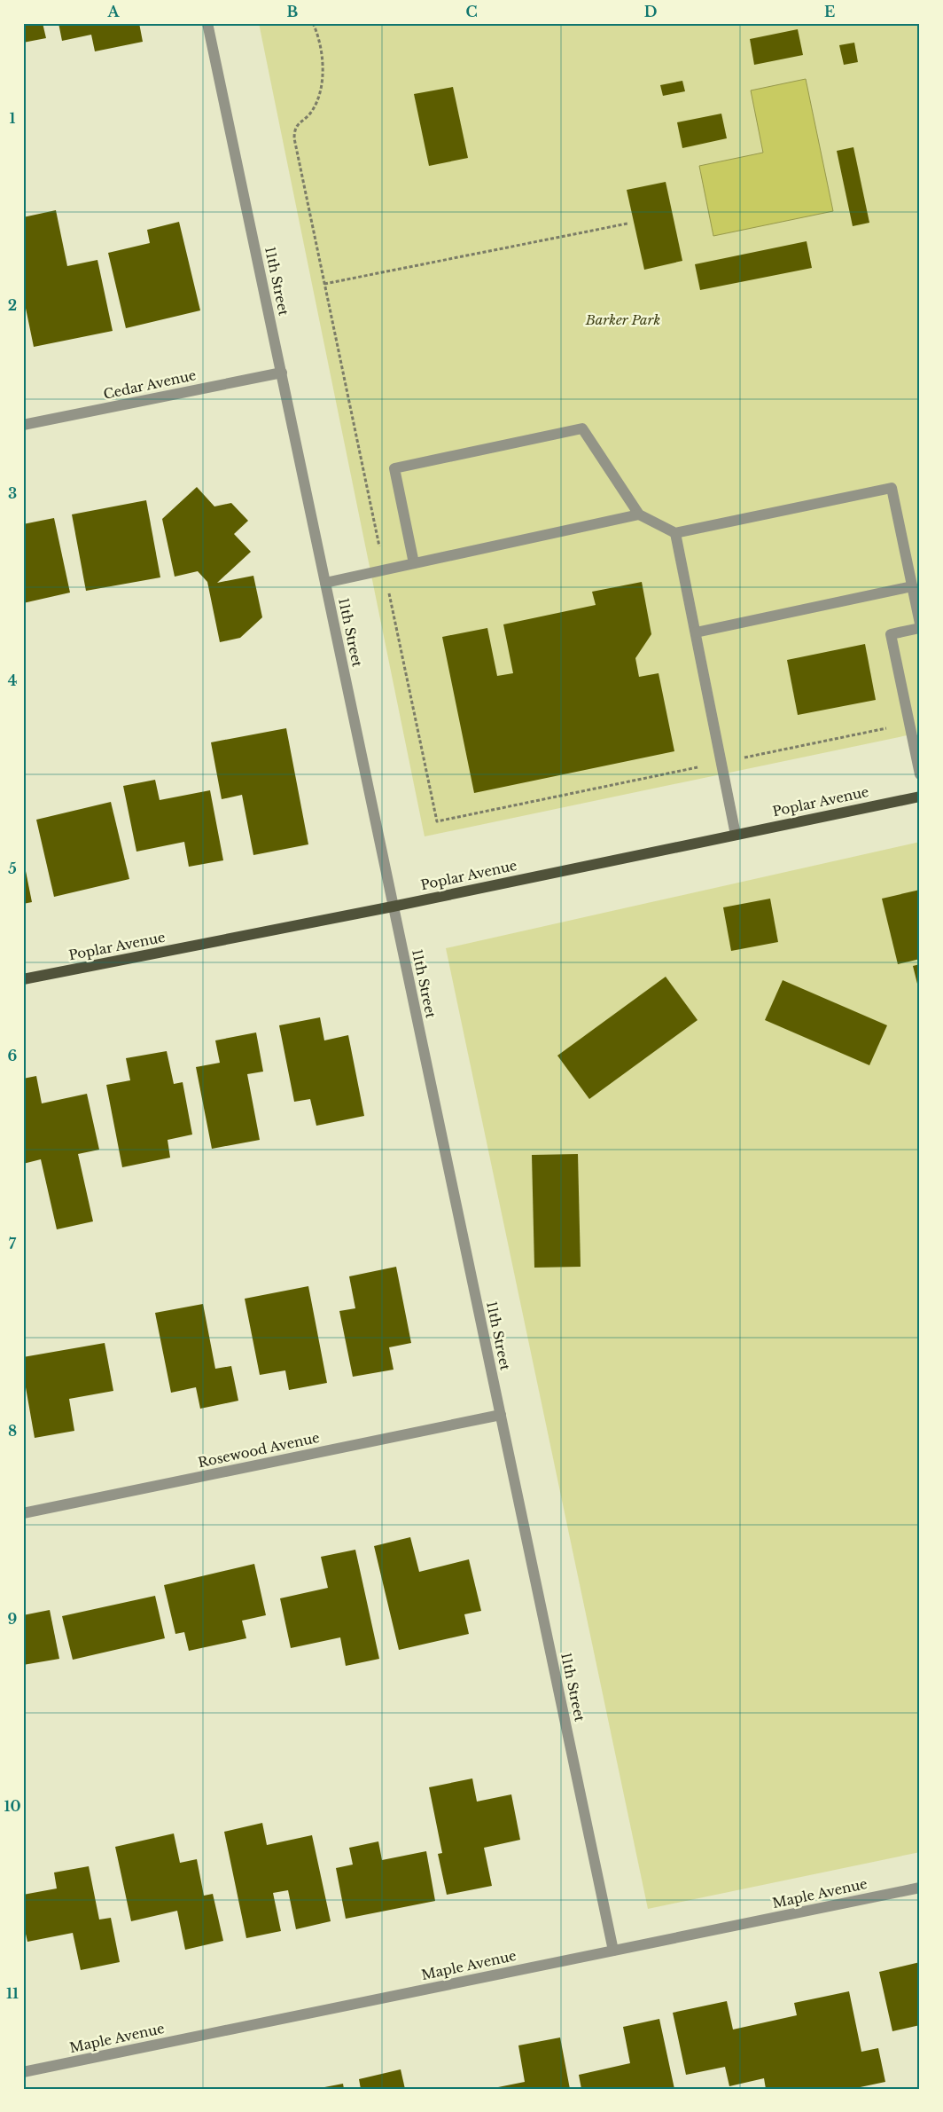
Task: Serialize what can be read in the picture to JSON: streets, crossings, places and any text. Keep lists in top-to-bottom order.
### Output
{
  "streets": {
    "main road": ["Poplar Avenue"],
    "street": [
      "11th Street",
      "Cedar Avenue",
      "Rosewood Avenue",
      "Maple Avenue"
    ]
  },
  "crossings": [
    ["11th Street", "Cedar Avenue"],
    ["11th Street", "Poplar Avenue"],
    ["11th Street", "Rosewood Avenue"],
    ["11th Street", "Maple Avenue"]
  ],
  "parks": ["Barker Park"],
  "grid": {
    "columns": [
      "A",
      "B",
      "C",
      "D",
      "E"
    ],
    "rows": [
      "1",
      "2",
      "3",
      "4",
      "5",
      "6",
      "7",
      "8",
      "9",
      "10",
      "11"
    ]
  }
}
